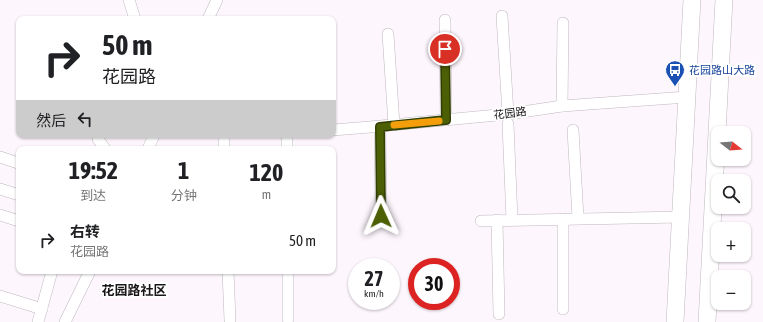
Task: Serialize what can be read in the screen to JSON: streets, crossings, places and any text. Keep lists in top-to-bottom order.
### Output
{
  "streets": {
    "street": ["花园路"]
  },
  "districts": ["花园路社区"],
  "places": {
    "bus stop": ["花园路山大路"]
  },
  "north": "right",
  "page": {
    "turn": ["50 m", "花园路"],
    "then": "然后",
    "map_buttons": ["+", "−"],
    "eta": [
      "19:52",
      "到达",
      "1",
      "分钟",
      "120",
      "m"
    ],
    "list": [
      {
        "name": "右转",
        "note": "花园路",
        "value": "50 m"
      }
    ],
    "speed": "27 km/h",
    "limit": "30"
  }
}
